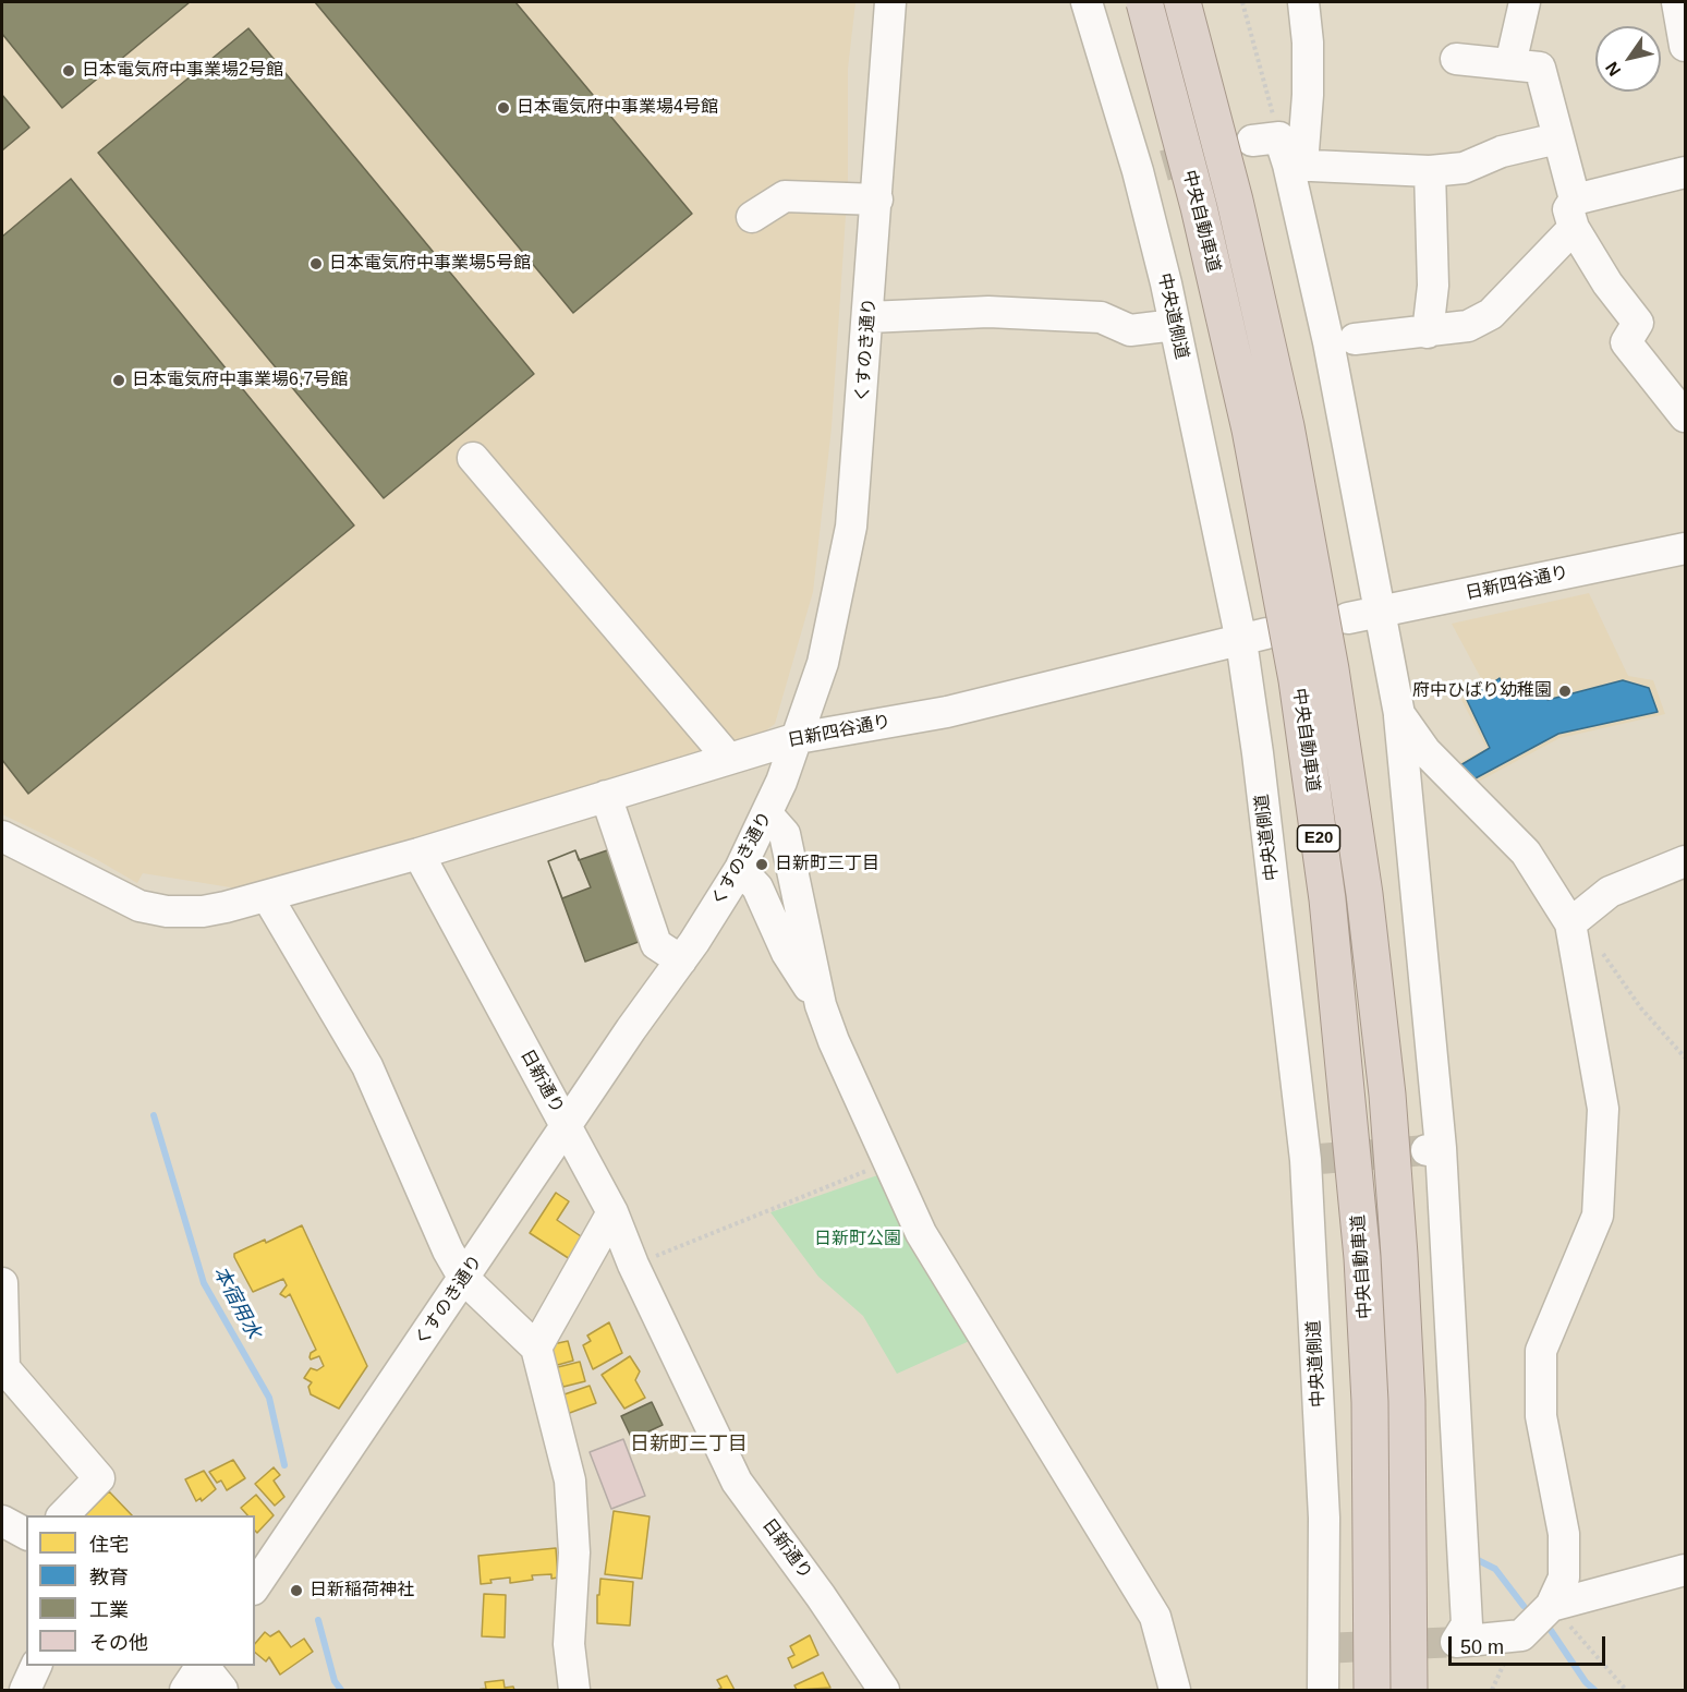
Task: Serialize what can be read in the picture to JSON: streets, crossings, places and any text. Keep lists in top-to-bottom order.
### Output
{
  "streets": {
    "highway": ["中央自動車道", "E20"],
    "street": [
      "中央道側道",
      "くすのき通り",
      "日新四谷通り",
      "日新通り"
    ]
  },
  "crossings": [
    ["中央道側道", "日新四谷通り"],
    ["くすのき通り", "日新四谷通り"],
    ["くすのき通り", "日新通り"],
    ["日新四谷通り", "日新通り"]
  ],
  "districts": ["日新町三丁目"],
  "water": ["本宿用水"],
  "parks": ["日新町公園"],
  "places": [
    "日本電気府中事業場2号館",
    "日本電気府中事業場4号館",
    "日本電気府中事業場5号館",
    "日本電気府中事業場6,7号館",
    "府中ひばり幼稚園",
    "日新町三丁目",
    "日新稲荷神社"
  ],
  "legend": [
    "住宅",
    "教育",
    "工業",
    "その他"
  ],
  "scale_bar": "50 m",
  "north": "bottom left"
}
